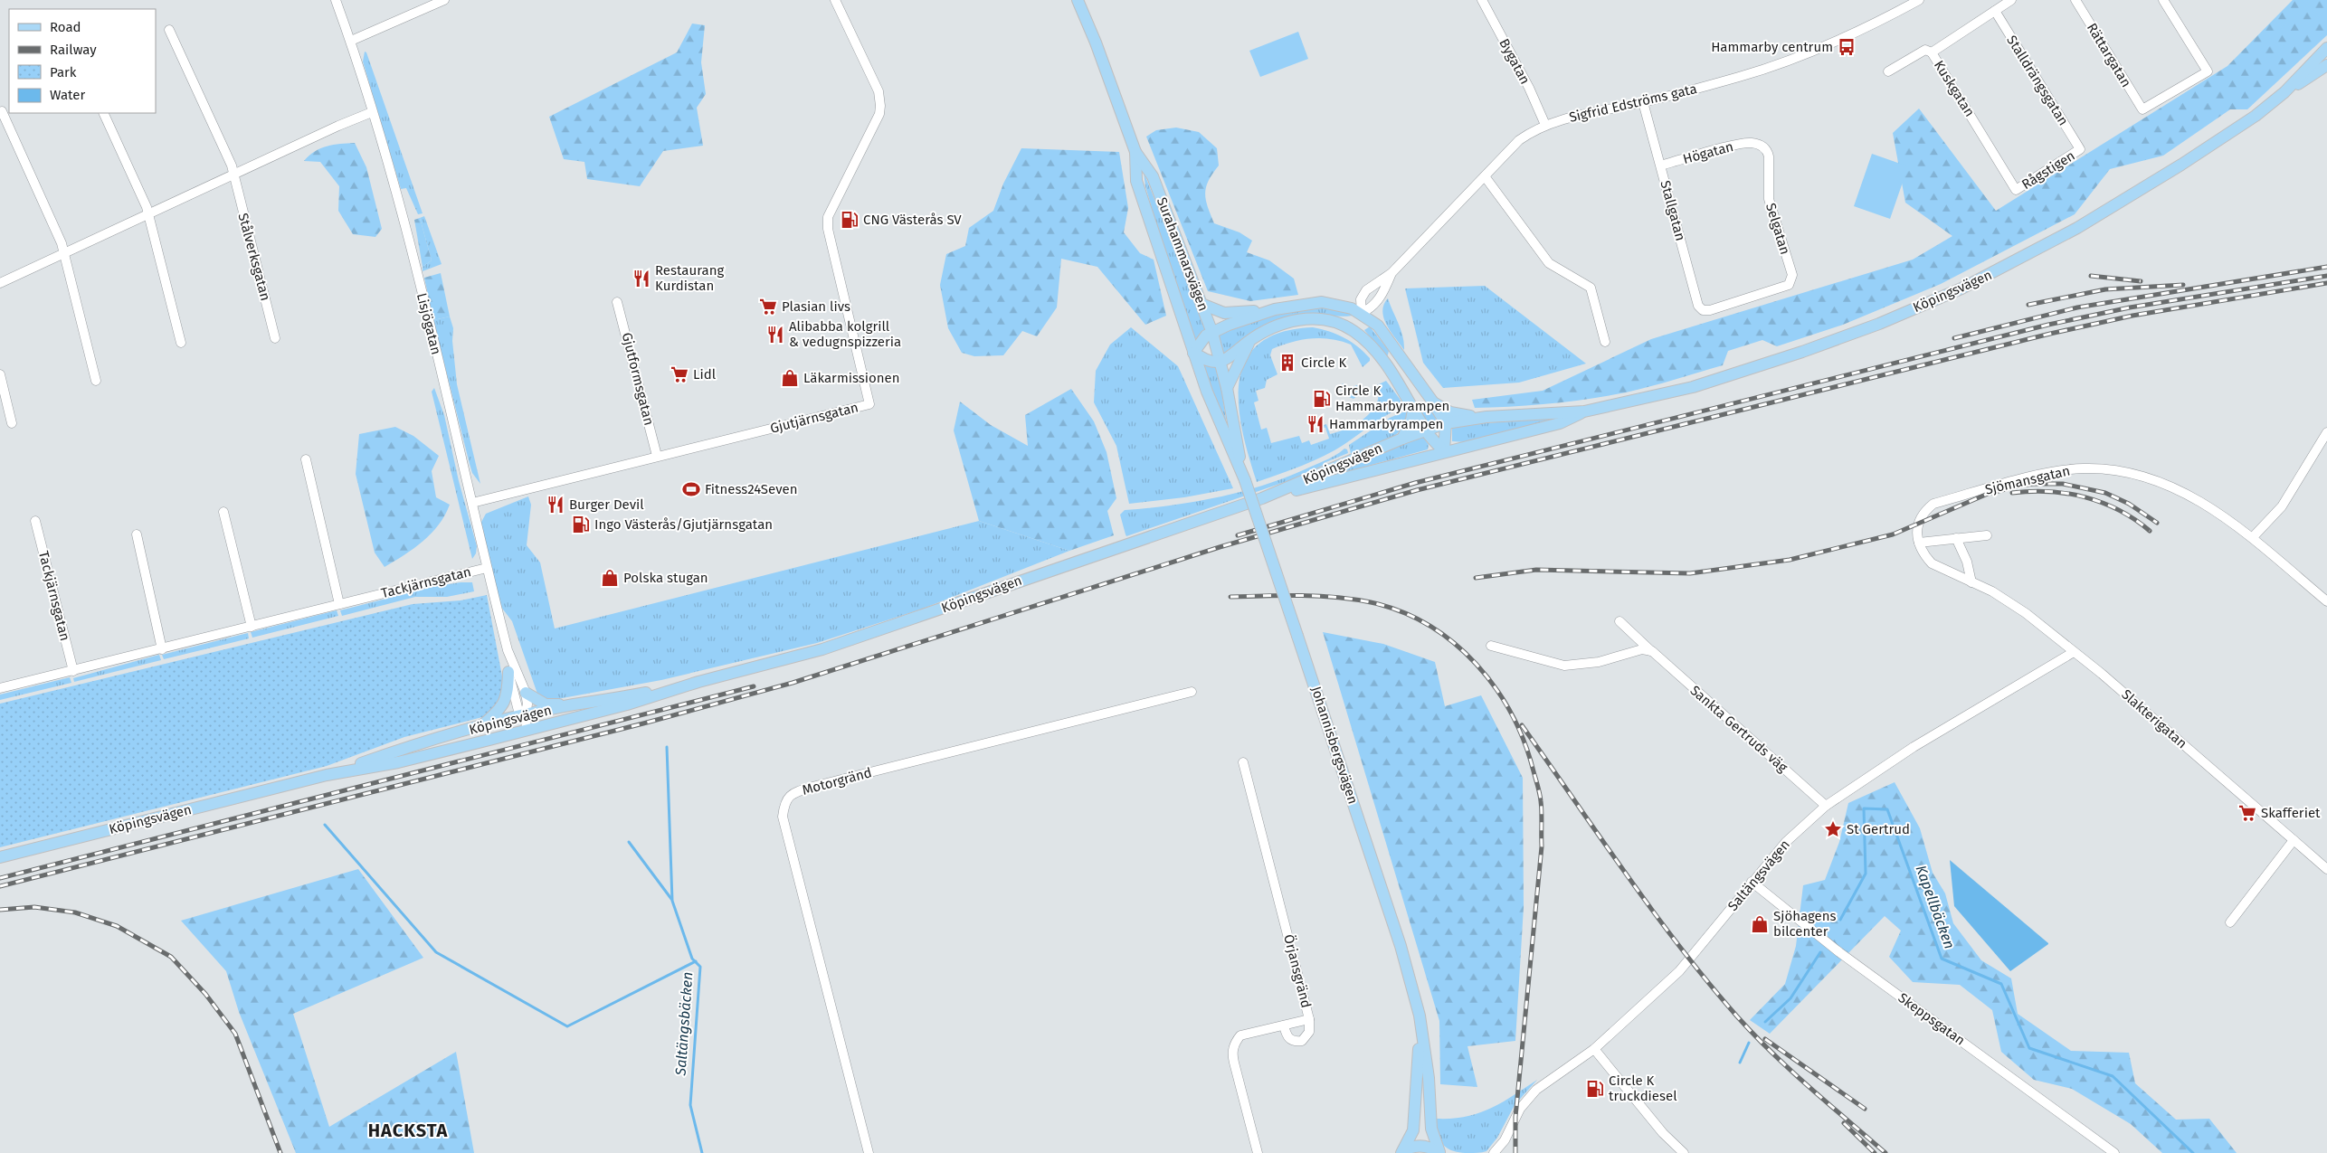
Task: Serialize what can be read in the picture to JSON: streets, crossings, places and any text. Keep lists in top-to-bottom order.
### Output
{
  "streets": {
    "main road": ["Surahammarsvägen", "Köpingsvägen", "Johannisbergsvägen"],
    "street": [
      "Rättargatan",
      "Bygatan",
      "Stalldrängsgatan",
      "Kuskgatan",
      "Sigfrid Edströms gata",
      "Högatan",
      "Rågstigen",
      "Stallgatan",
      "Selgatan",
      "Stålverksgatan",
      "Lisjögatan",
      "Gjutformsgatan",
      "Gjutjärnsgatan",
      "Sjömansgatan",
      "Tackjärnsgatan",
      "Slakterigatan",
      "Sankta Gertruds väg",
      "Motorgränd",
      "Saltängsvägen",
      "Örjansgränd",
      "Skeppsgatan"
    ]
  },
  "crossings": [
    ["Bygatan", "Sigfrid Edströms gata"],
    ["Stalldrängsgatan", "Kuskgatan"],
    ["Stalldrängsgatan", "Rågstigen"],
    ["Kuskgatan", "Rågstigen"],
    ["Sigfrid Edströms gata", "Stallgatan"],
    ["Högatan", "Stallgatan"],
    ["Högatan", "Selgatan"],
    ["Stallgatan", "Selgatan"],
    ["Surahammarsvägen", "Johannisbergsvägen"],
    ["Köpingsvägen", "Lisjögatan"],
    ["Lisjögatan", "Gjutjärnsgatan"],
    ["Lisjögatan", "Tackjärnsgatan"],
    ["Gjutformsgatan", "Gjutjärnsgatan"],
    ["Sjömansgatan", "Slakterigatan"],
    ["Slakterigatan", "Saltängsvägen"],
    ["Sankta Gertruds väg", "Saltängsvägen"],
    ["Saltängsvägen", "Skeppsgatan"]
  ],
  "districts": ["HACKSTA"],
  "water": ["Kapellbäcken", "Saltängsbäcken"],
  "places": {
    "bus stop": ["Hammarby centrum"],
    "fuel station": [
      "CNG Västerås SV",
      "Circle K Hammarbyrampen",
      "Ingo Västerås/Gjutjärnsgatan",
      "Circle K truckdiesel"
    ],
    "restaurant": [
      "Restaurang Kurdistan",
      "Alibabba kolgrill & vedugnspizzeria",
      "Hammarbyrampen",
      "Burger Devil"
    ],
    "supermarket": ["Plasian livs", "Lidl", "Skafferiet"],
    "building": ["Circle K"],
    "shop": ["Läkarmissionen", "Polska stugan", "Sjöhagens bilcenter"],
    "sports": ["Fitness24Seven"],
    "place": ["St Gertrud"]
  },
  "legend": [
    "Road",
    "Railway",
    "Park",
    "Water"
  ]
}
